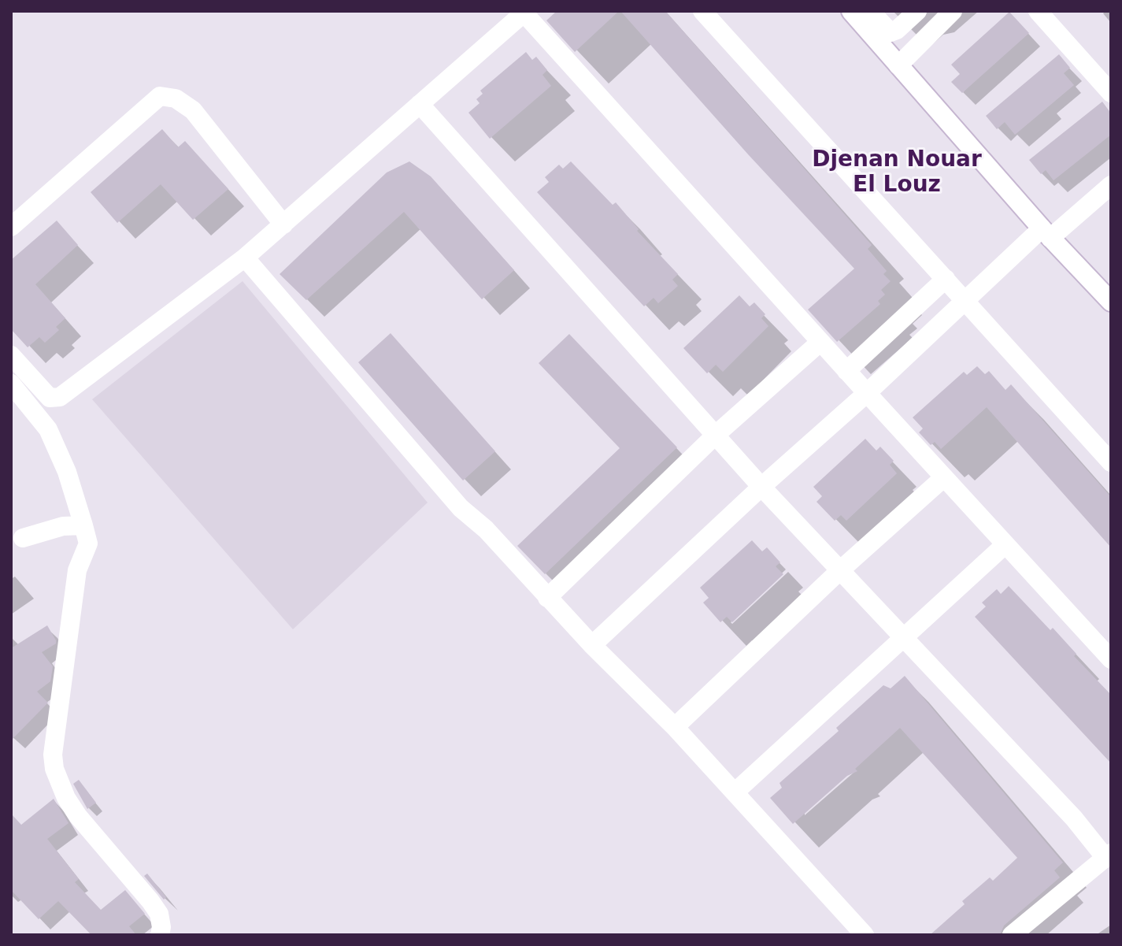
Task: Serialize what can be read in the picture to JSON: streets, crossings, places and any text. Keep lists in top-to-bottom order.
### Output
{
  "districts": ["Djenan Nouar El Louz"]
}
